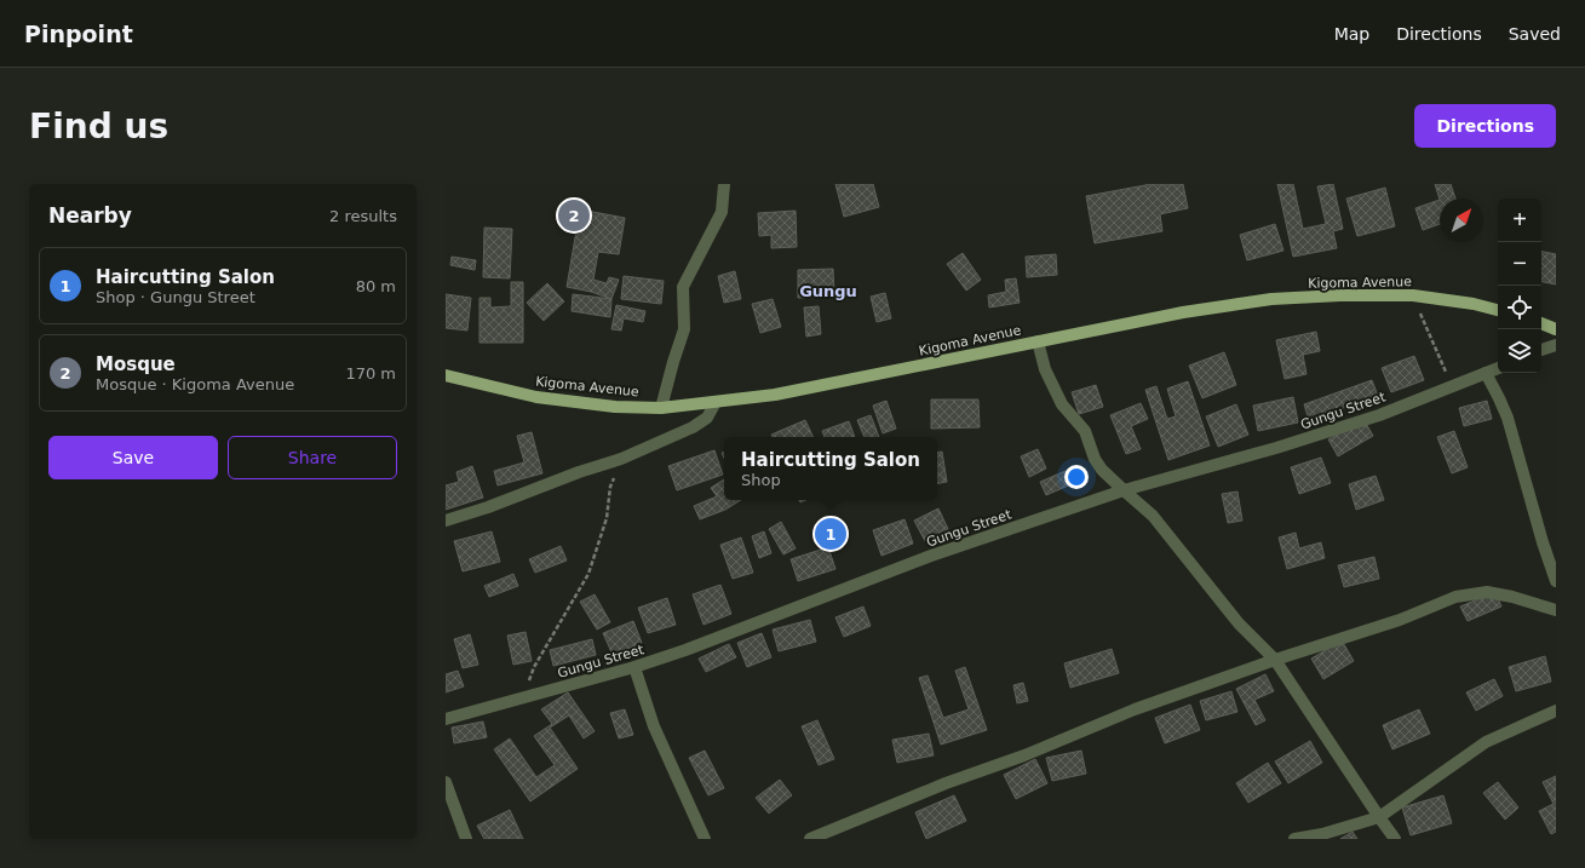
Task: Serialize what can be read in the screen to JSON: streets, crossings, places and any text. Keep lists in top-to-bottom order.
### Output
{
  "streets": {
    "main road": ["Kigoma Avenue"],
    "street": ["Gungu Street"]
  },
  "districts": ["Gungu"],
  "north": "top right",
  "page": {
    "header": "Pinpoint",
    "nav": ["Map", "Directions", "Saved"],
    "buttons": [
      "Directions",
      ["Save", "Share"]
    ],
    "title": "Find us",
    "heading": ["Nearby", "2 results"],
    "pins": ["2", "1"],
    "map_buttons": ["+", "−"],
    "list": [
      {
        "mark": "1",
        "name": "Haircutting Salon",
        "note": "Shop · Gungu Street",
        "value": "80 m"
      },
      {
        "mark": "2",
        "name": "Mosque",
        "note": "Mosque · Kigoma Avenue",
        "value": "170 m"
      }
    ],
    "popup": ["Haircutting Salon", "Shop"]
  }
}
